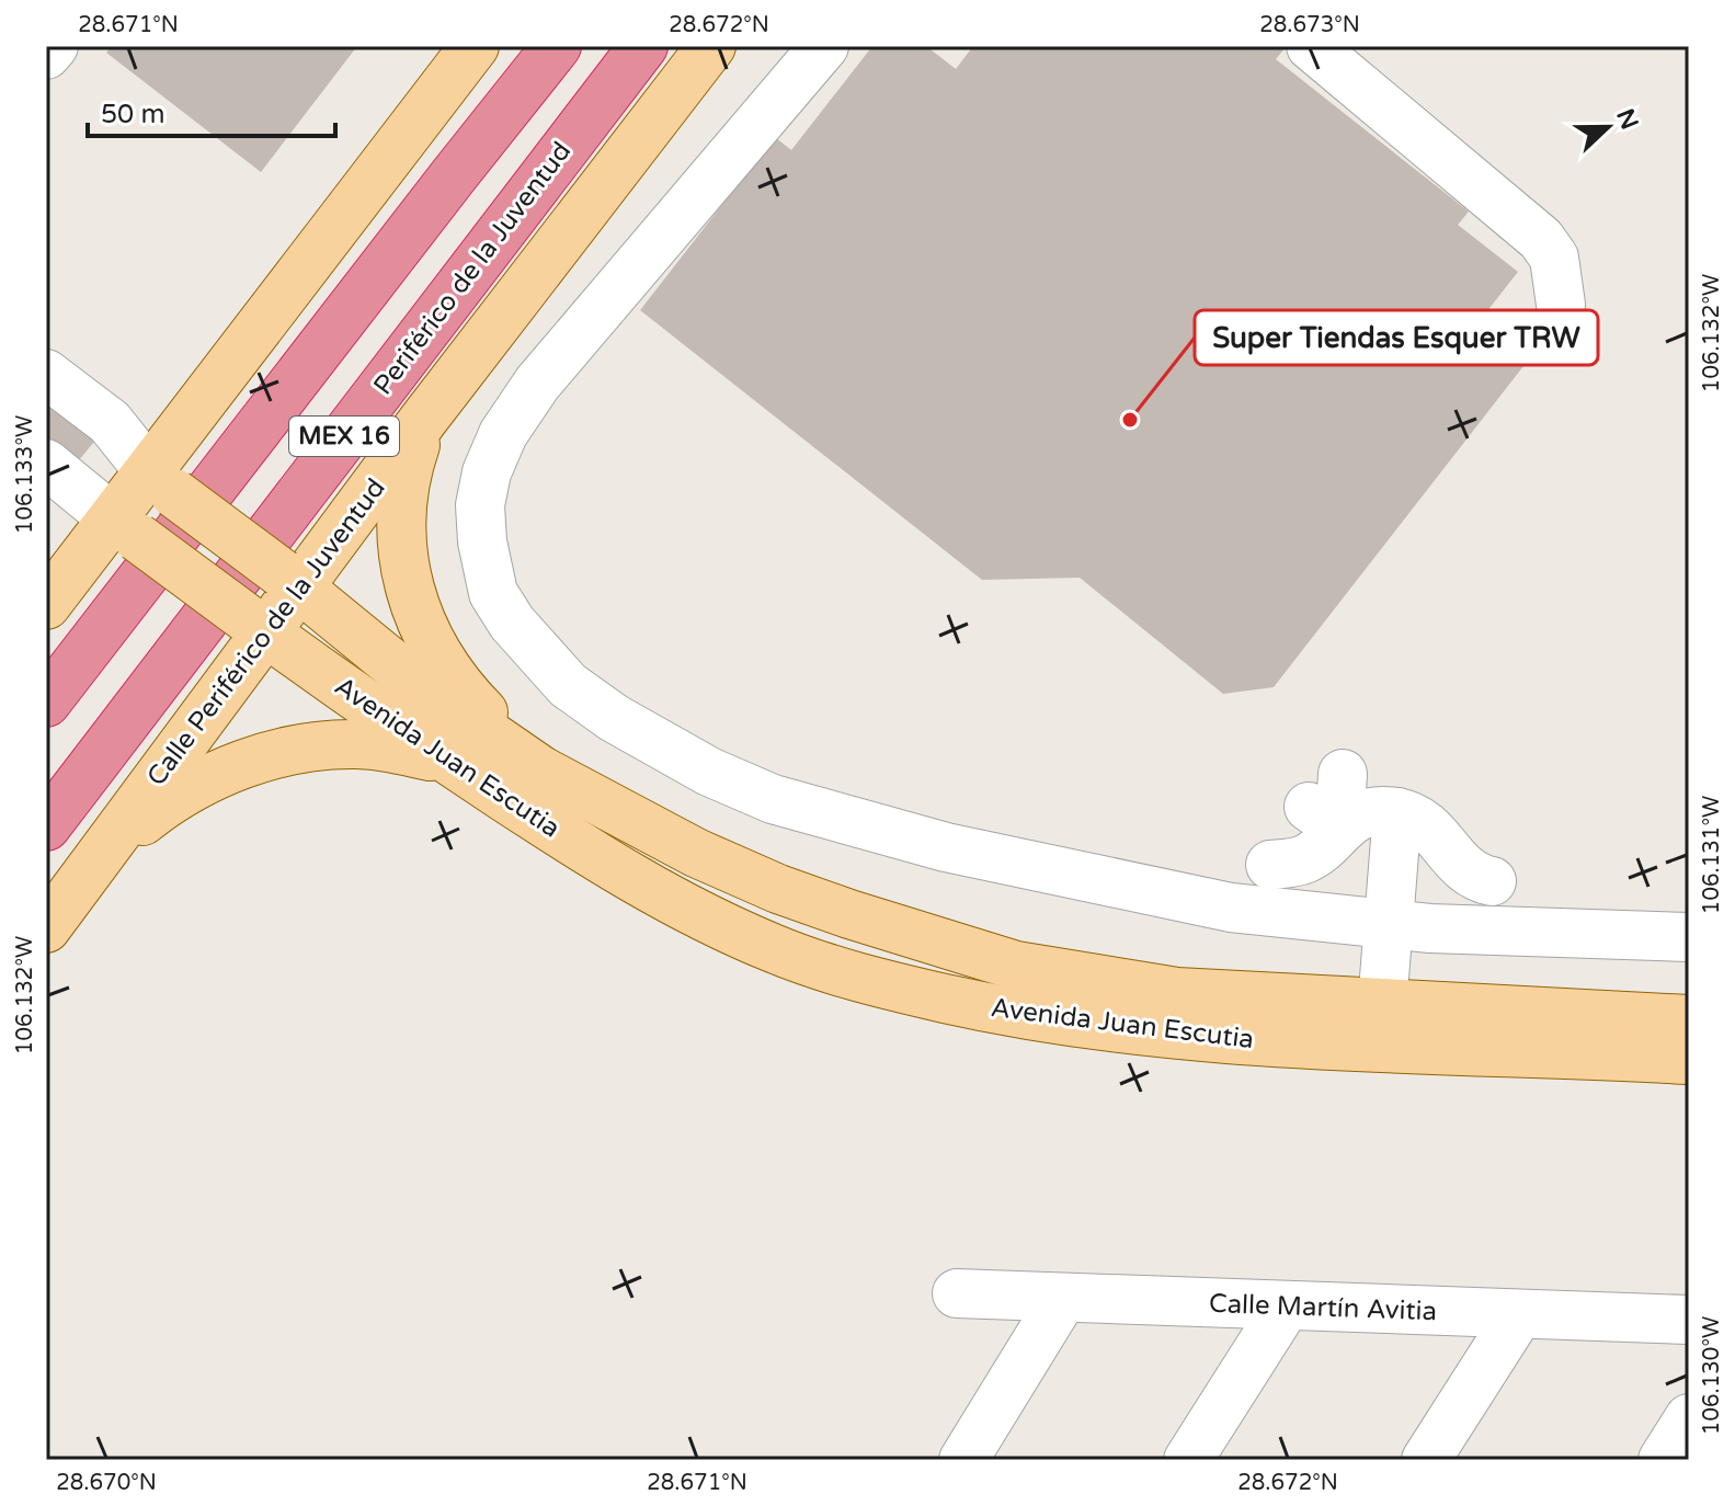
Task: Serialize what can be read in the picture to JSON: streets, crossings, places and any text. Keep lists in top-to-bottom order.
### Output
{
  "streets": {
    "highway": ["Periférico de la Juventud", "MEX 16"],
    "main road": ["Calle Periférico de la Juventud", "Avenida Juan Escutia"],
    "street": ["Calle Martín Avitia"]
  },
  "crossings": [
    ["Calle Periférico de la Juventud", "Avenida Juan Escutia"]
  ],
  "places": ["Super Tiendas Esquer TRW"],
  "scale_bar": "50 m",
  "north": "right",
  "coordinates": [
    "28.671°N",
    "28.672°N",
    "28.673°N",
    "106.132°W",
    "106.133°W",
    "106.131°W",
    "106.130°W",
    "28.670°N"
  ]
}
